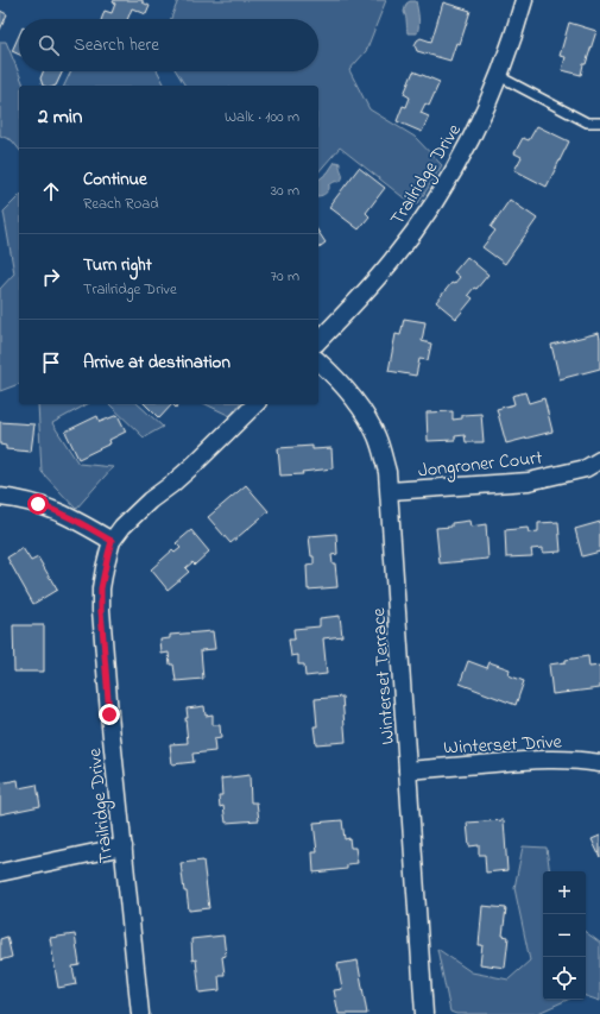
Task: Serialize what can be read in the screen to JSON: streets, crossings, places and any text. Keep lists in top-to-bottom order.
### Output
{
  "streets": {
    "street": [
      "Trailridge Drive",
      "Jongroner Court",
      "Winterset Terrace",
      "Winterset Drive"
    ]
  },
  "crossings": [
    ["Jongroner Court", "Winterset Terrace"],
    ["Winterset Terrace", "Winterset Drive"]
  ],
  "page": {
    "search": "Search here",
    "heading": ["2 min", "Walk · 100 m"],
    "list": [
      ["Continue", "Reach Road", "30 m"],
      ["Turn right", "Trailridge Drive", "70 m"],
      "Arrive at destination"
    ],
    "map_buttons": ["+", "−"]
  }
}
